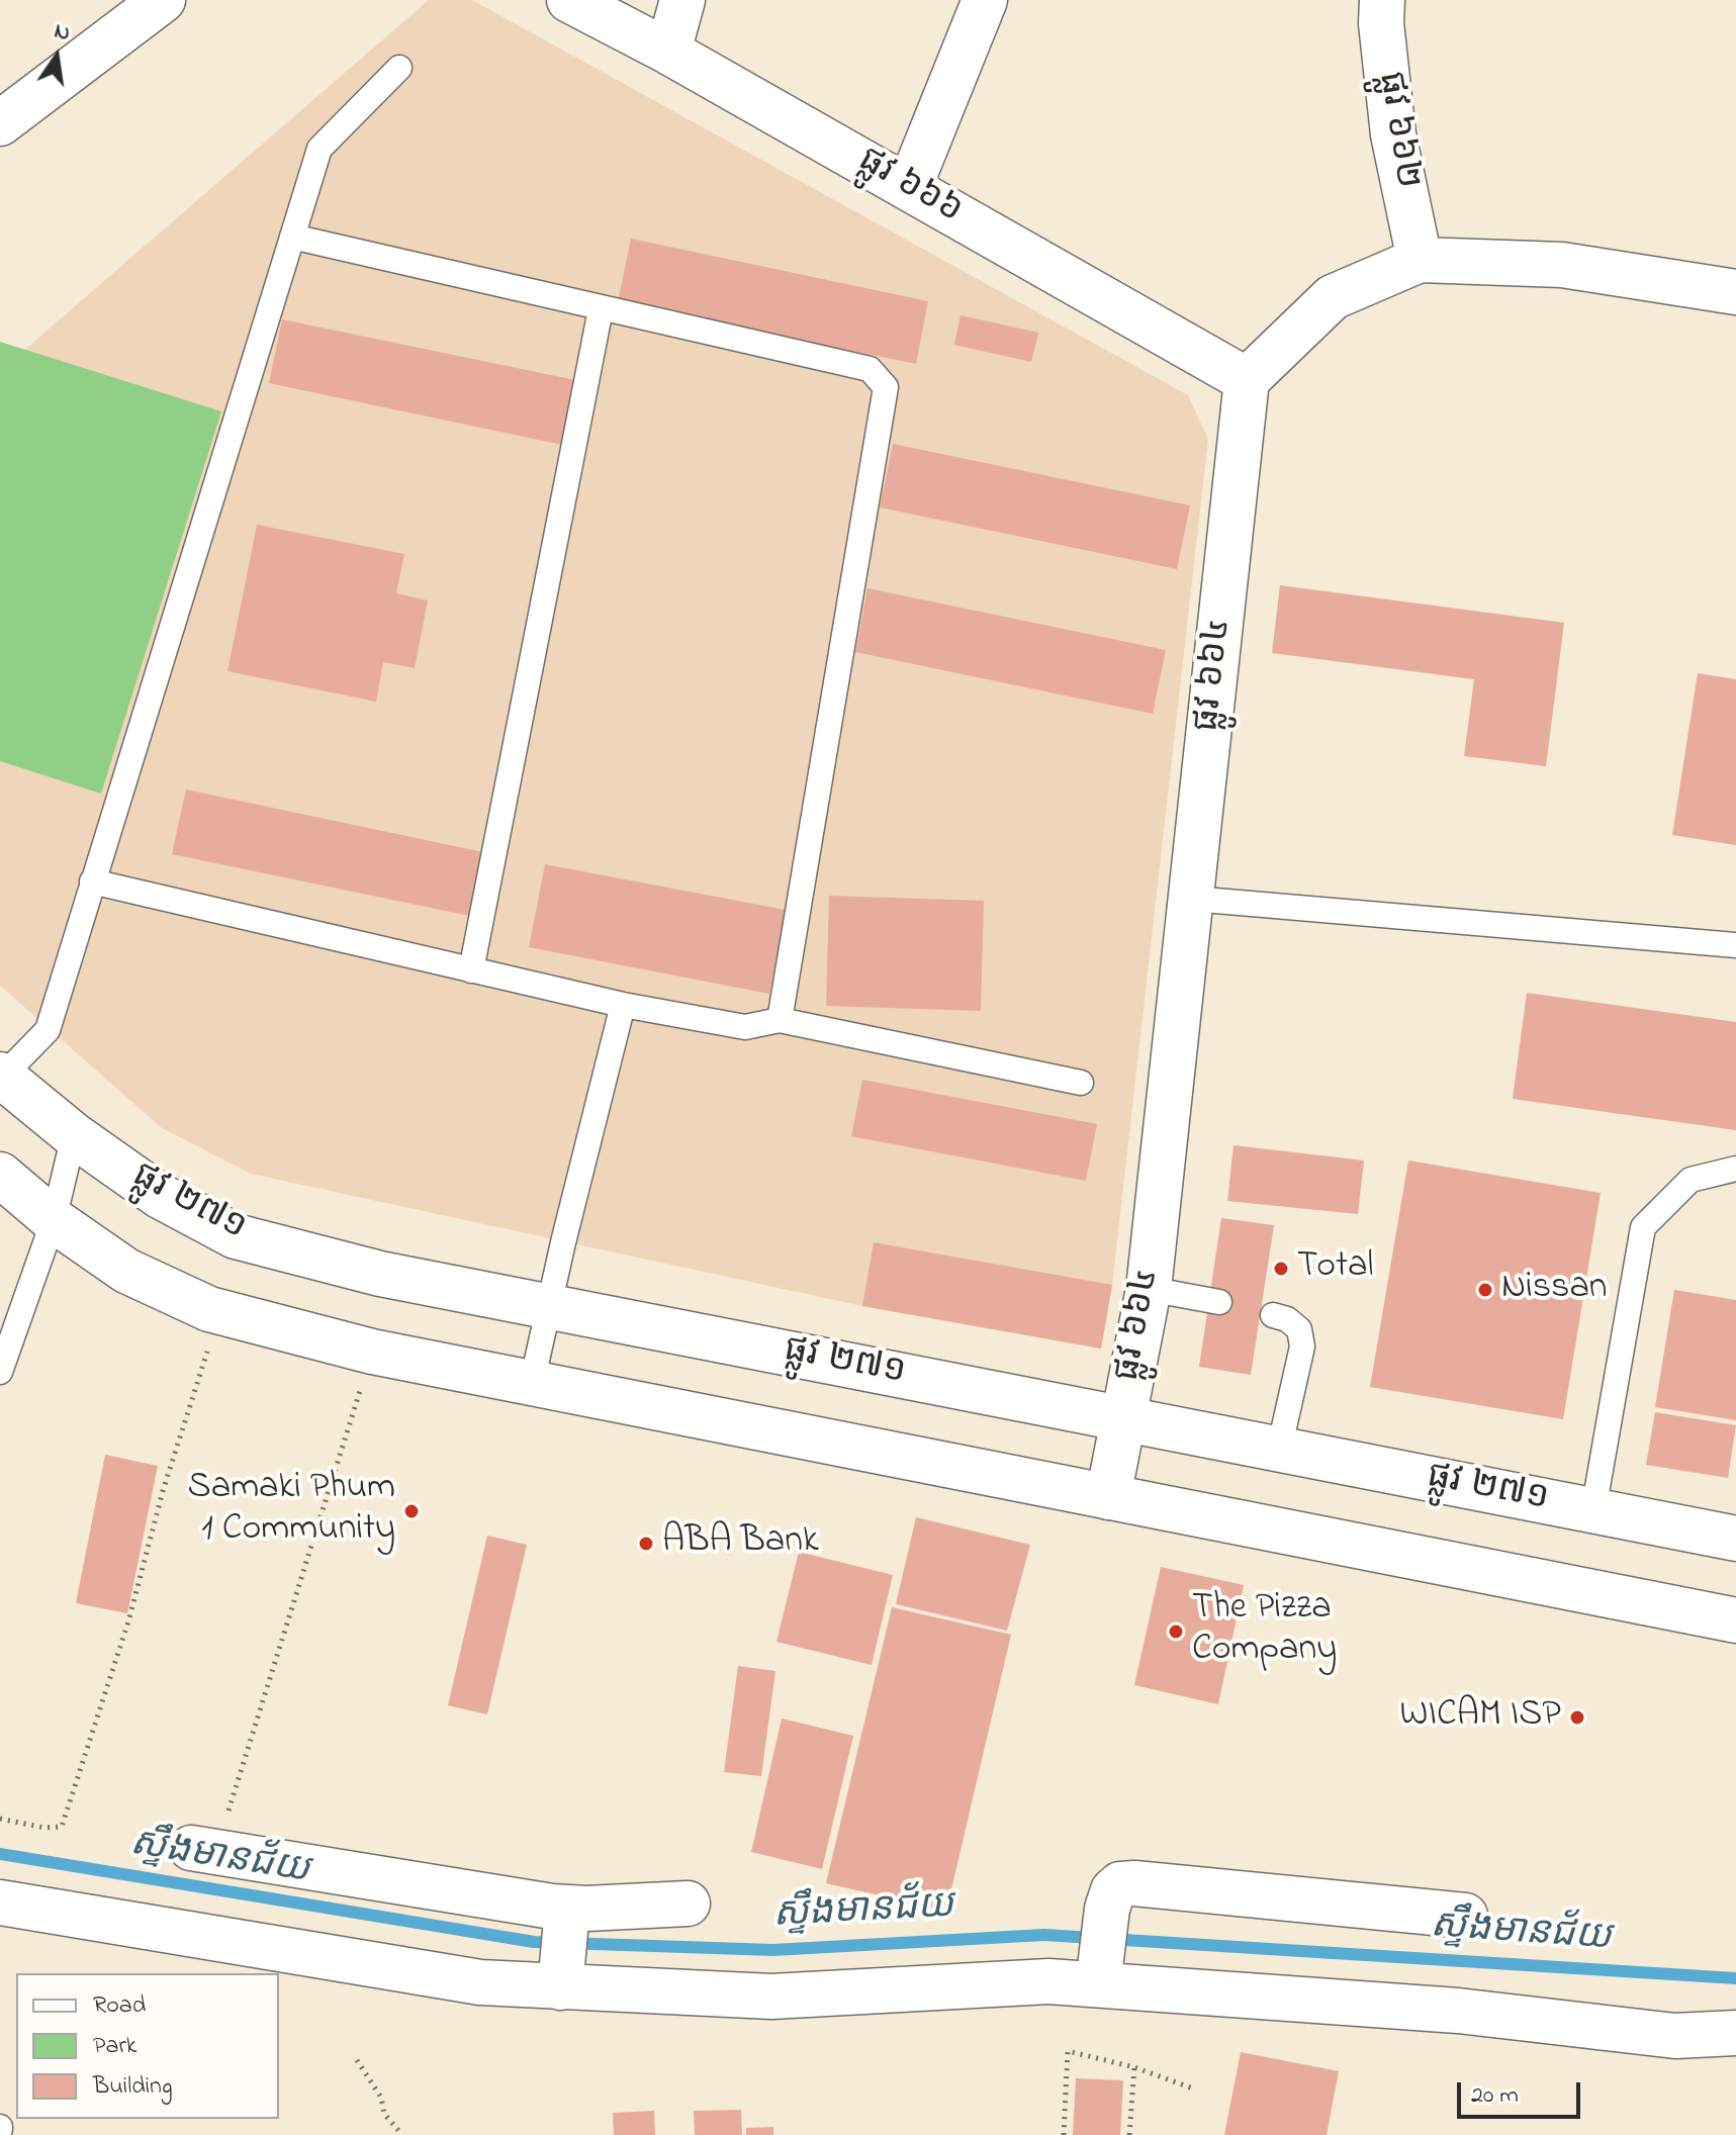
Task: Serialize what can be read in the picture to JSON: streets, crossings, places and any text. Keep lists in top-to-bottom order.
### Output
{
  "streets": {
    "street": [
      "ផ្លូវ ៦៦២",
      "ផ្លូវ ៦៦៦",
      "ផ្លូវ ៦៦៤",
      "ផ្លូវ ២៧១"
    ]
  },
  "crossings": [
    ["ផ្លូវ ៦៦៦", "ផ្លូវ ៦៦៤"],
    ["ផ្លូវ ៦៦៤", "ផ្លូវ ២៧១"]
  ],
  "water": ["ស្ទឹងមានជ័យ"],
  "places": [
    "Total",
    "Nissan",
    "Samaki Phum 1 Community",
    "ABA Bank",
    "The Pizza Company",
    "WICAM ISP"
  ],
  "legend": ["Road", "Park", "Building"],
  "scale_bar": "20 m",
  "north": "top"
}
